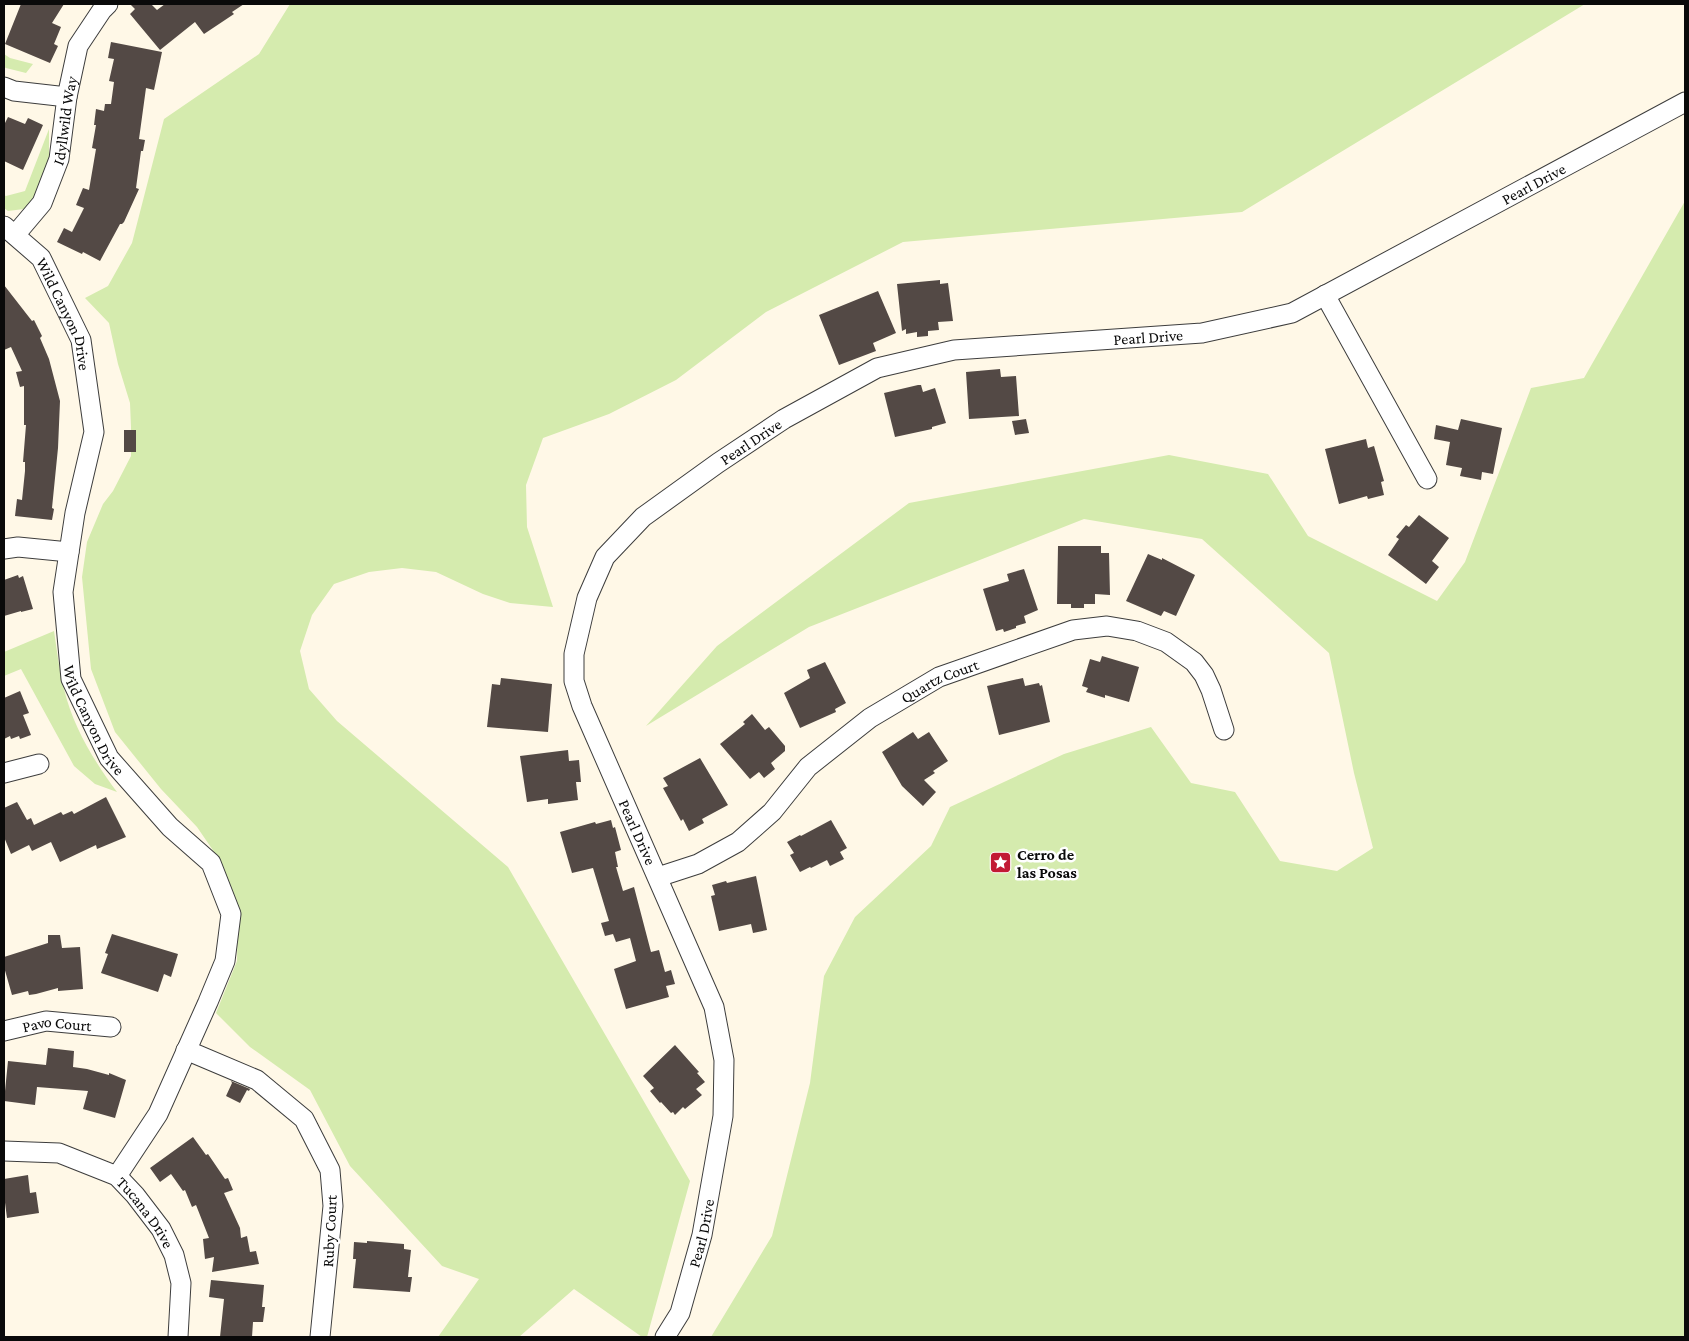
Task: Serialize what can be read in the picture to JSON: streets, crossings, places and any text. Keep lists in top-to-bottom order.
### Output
{
  "streets": {
    "street": [
      "Idyllwild Way",
      "Pearl Drive",
      "Wild Canyon Drive",
      "Quartz Court",
      "Pavo Court",
      "Tucana Drive",
      "Ruby Court"
    ]
  },
  "crossings": [
    ["Idyllwild Way", "Wild Canyon Drive"],
    ["Pearl Drive", "Quartz Court"],
    ["Wild Canyon Drive", "Tucana Drive"],
    ["Wild Canyon Drive", "Ruby Court"]
  ],
  "places": {
    "place": ["Cerro de las Posas"]
  }
}
